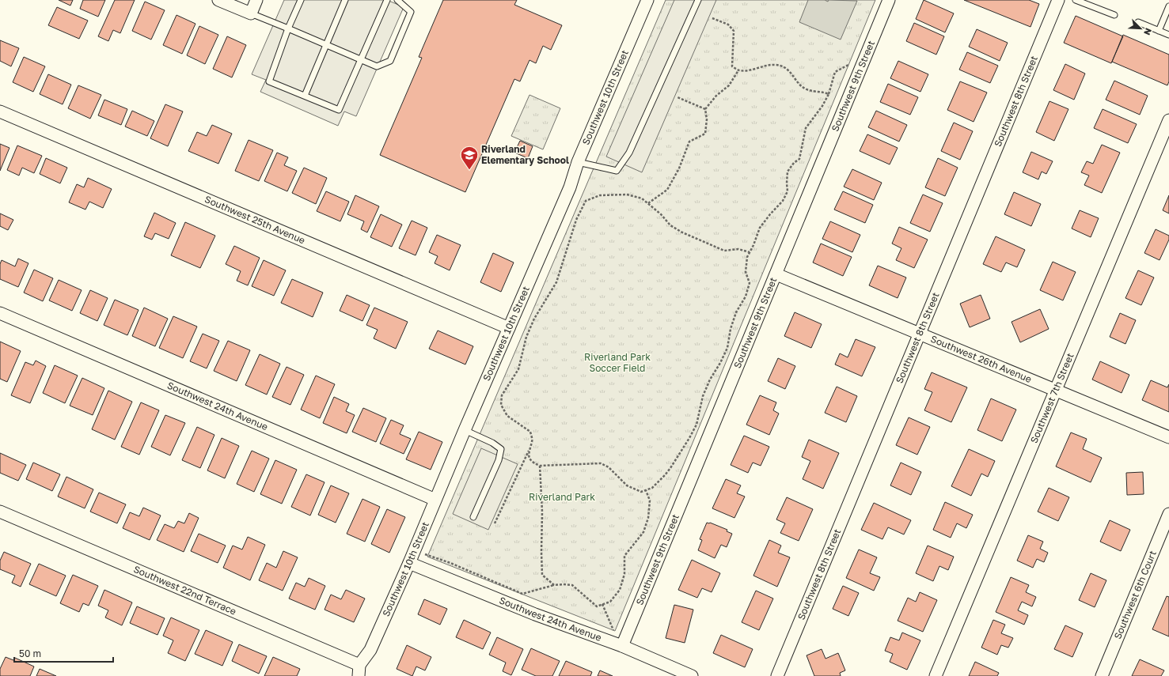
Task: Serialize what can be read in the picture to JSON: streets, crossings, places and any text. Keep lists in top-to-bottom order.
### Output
{
  "streets": {
    "street": [
      "Southwest 9th Street",
      "Southwest 10th Street",
      "Southwest 8th Street",
      "Southwest 25th Avenue",
      "Southwest 26th Avenue",
      "Southwest 7th Street",
      "Southwest 24th Avenue",
      "Southwest 22nd Terrace",
      "Southwest 6th Court"
    ]
  },
  "crossings": [
    ["Southwest 9th Street", "Southwest 26th Avenue"],
    ["Southwest 9th Street", "Southwest 24th Avenue"],
    ["Southwest 10th Street", "Southwest 25th Avenue"],
    ["Southwest 10th Street", "Southwest 24th Avenue"],
    ["Southwest 10th Street", "Southwest 22nd Terrace"],
    ["Southwest 8th Street", "Southwest 26th Avenue"],
    ["Southwest 26th Avenue", "Southwest 7th Street"]
  ],
  "parks": ["Riverland Park Soccer Field", "Riverland Park"],
  "places": {
    "school or university": ["Riverland Elementary School"]
  },
  "scale_bar": "50 m",
  "north": "bottom right"
}
